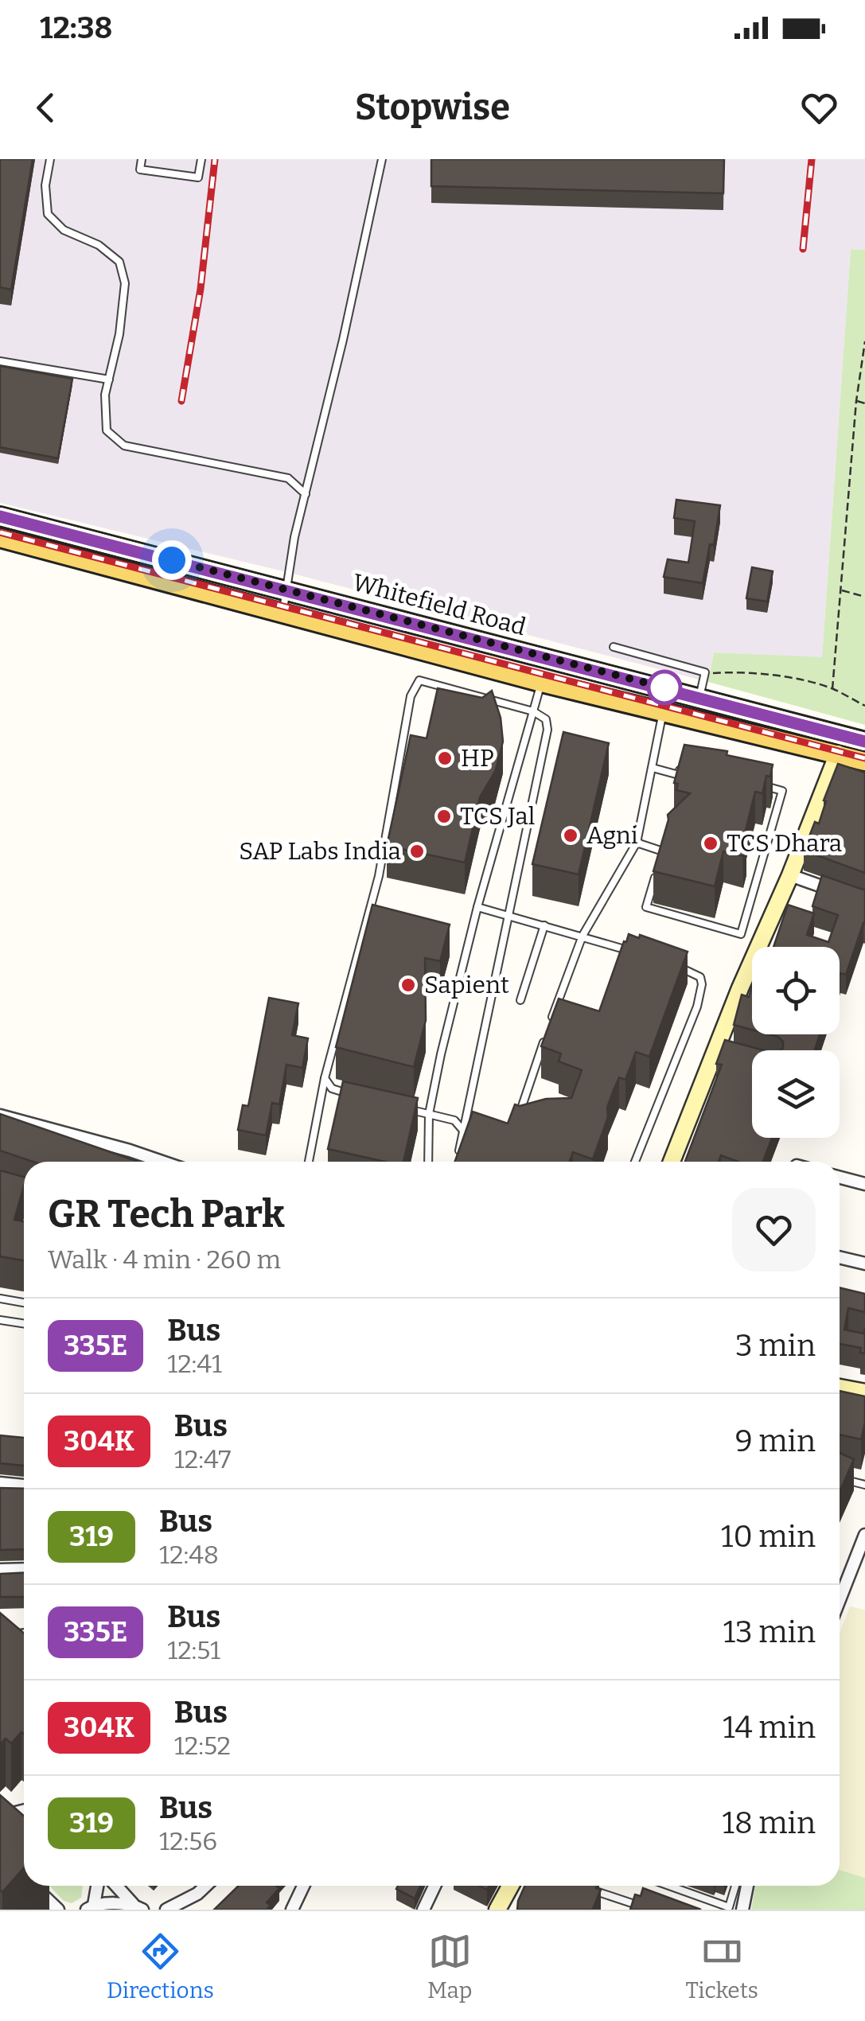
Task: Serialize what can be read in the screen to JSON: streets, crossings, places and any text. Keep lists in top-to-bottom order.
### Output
{
  "streets": {
    "main road": ["Whitefield Road"]
  },
  "places": [
    "HP",
    "TCS Jal",
    "Agni",
    "TCS Dhara",
    "SAP Labs India",
    "Sapient"
  ],
  "lines": ["bus line 335E"],
  "page": {
    "status": "12:38",
    "header": "Stopwise",
    "heading": ["GR Tech Park", "Walk · 4 min · 260 m"],
    "list": [
      {
        "mark": "335E",
        "name": "Bus",
        "note": "12:41",
        "value": "3 min"
      },
      {
        "mark": "304K",
        "name": "Bus",
        "note": "12:47",
        "value": "9 min"
      },
      {
        "mark": "319",
        "name": "Bus",
        "note": "12:48",
        "value": "10 min"
      },
      {
        "mark": "335E",
        "name": "Bus",
        "note": "12:51",
        "value": "13 min"
      },
      {
        "mark": "304K",
        "name": "Bus",
        "note": "12:52",
        "value": "14 min"
      },
      {
        "mark": "319",
        "name": "Bus",
        "note": "12:56",
        "value": "18 min"
      }
    ],
    "tabs": ["Directions", "Map", "Tickets"]
  }
}
